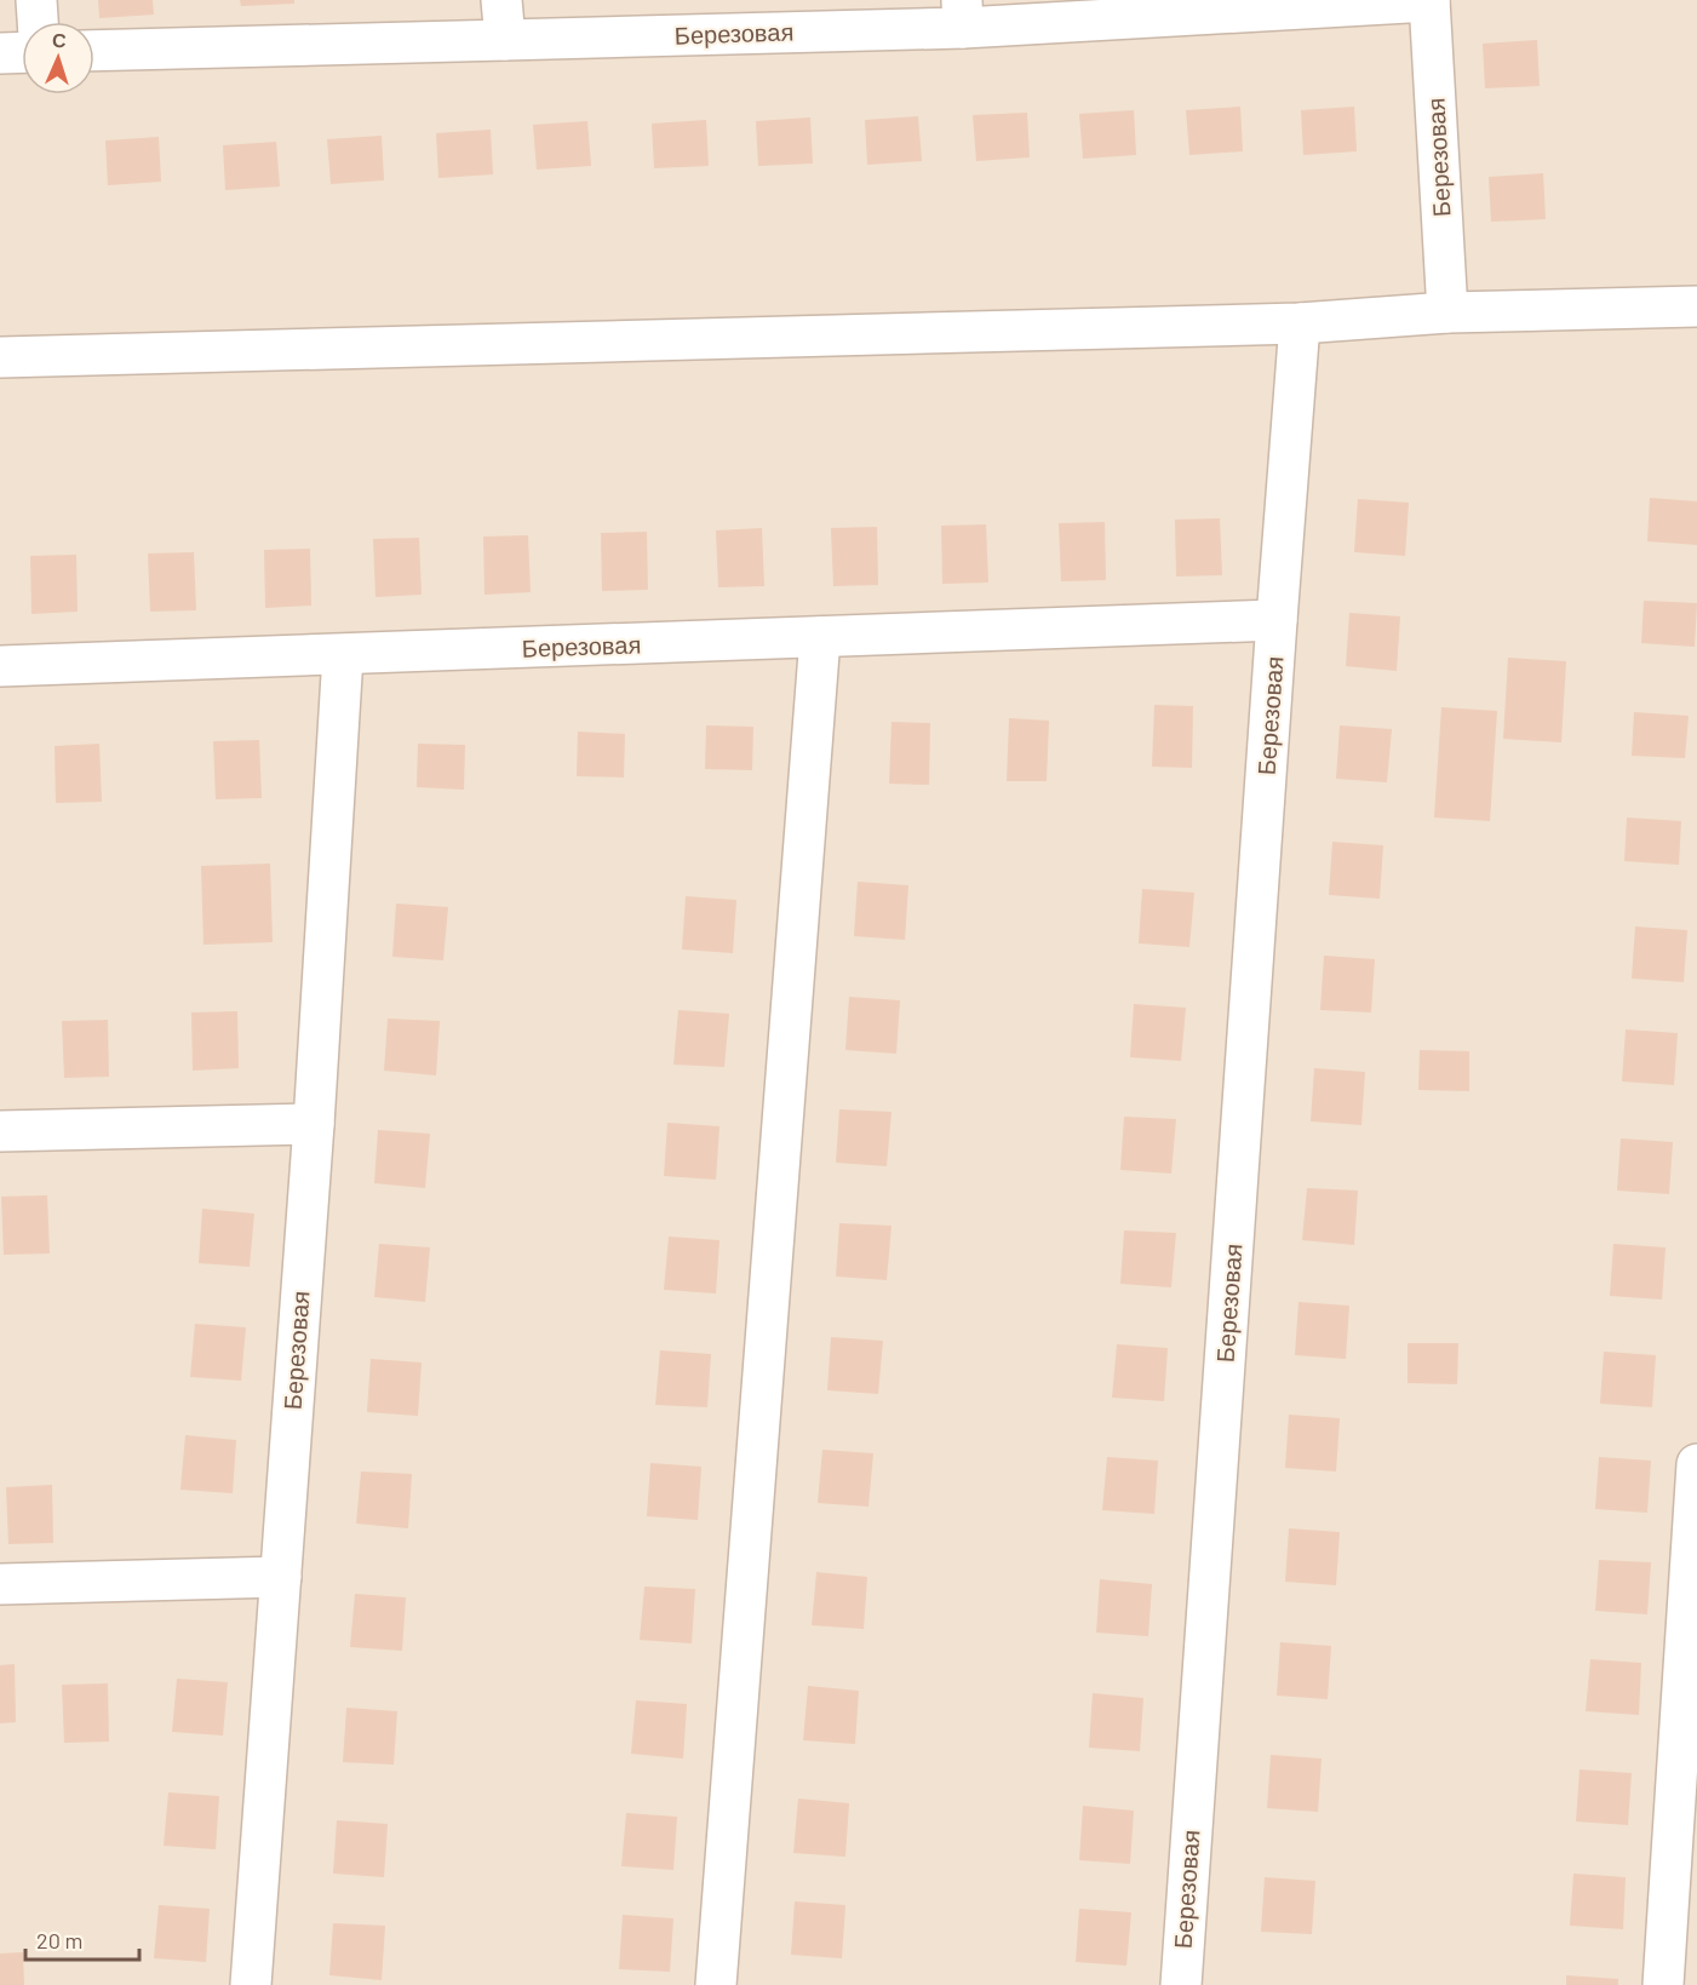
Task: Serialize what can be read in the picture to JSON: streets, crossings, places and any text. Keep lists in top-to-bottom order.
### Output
{
  "streets": {
    "street": ["Березовая"]
  },
  "scale_bar": "20 m",
  "north": "top"
}
